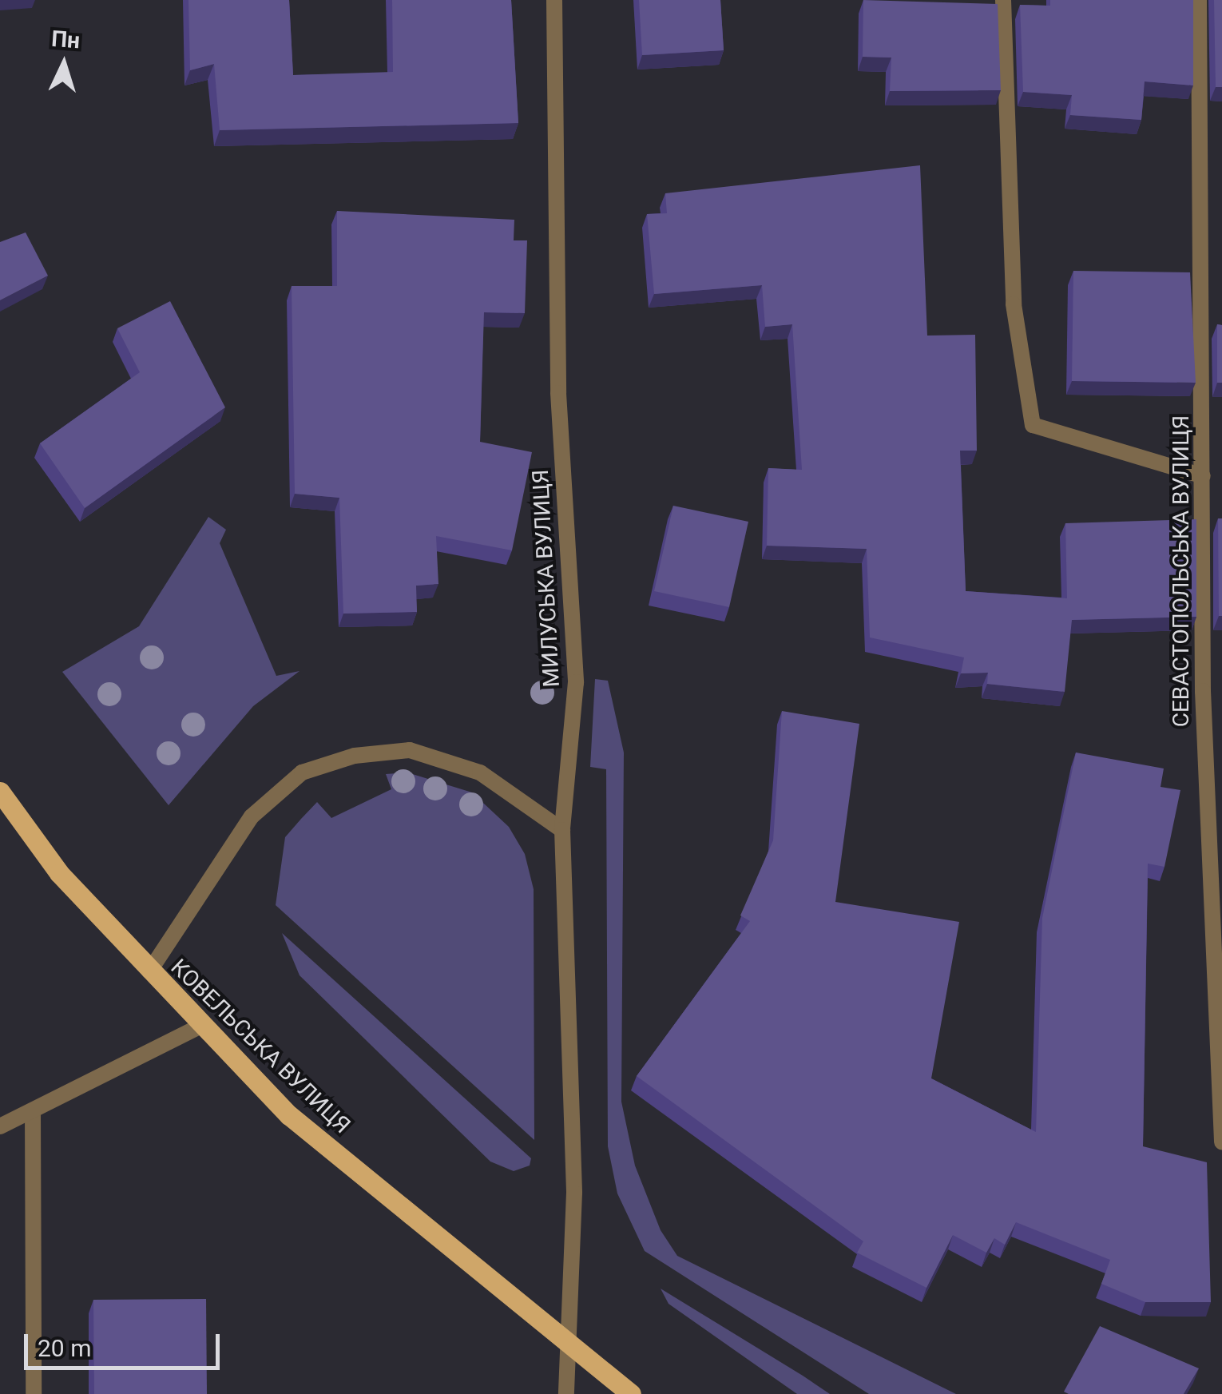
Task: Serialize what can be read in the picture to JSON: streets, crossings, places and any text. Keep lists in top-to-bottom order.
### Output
{
  "streets": {
    "main road": ["КОВЕЛЬСЬКА ВУЛИЦЯ"],
    "street": ["СЕВАСТОПОЛЬСЬКА ВУЛИЦЯ", "МИЛУСЬКА ВУЛИЦЯ"]
  },
  "crossings": [
    ["МИЛУСЬКА ВУЛИЦЯ", "КОВЕЛЬСЬКА ВУЛИЦЯ"]
  ],
  "scale_bar": "20 m",
  "north": "top"
}
